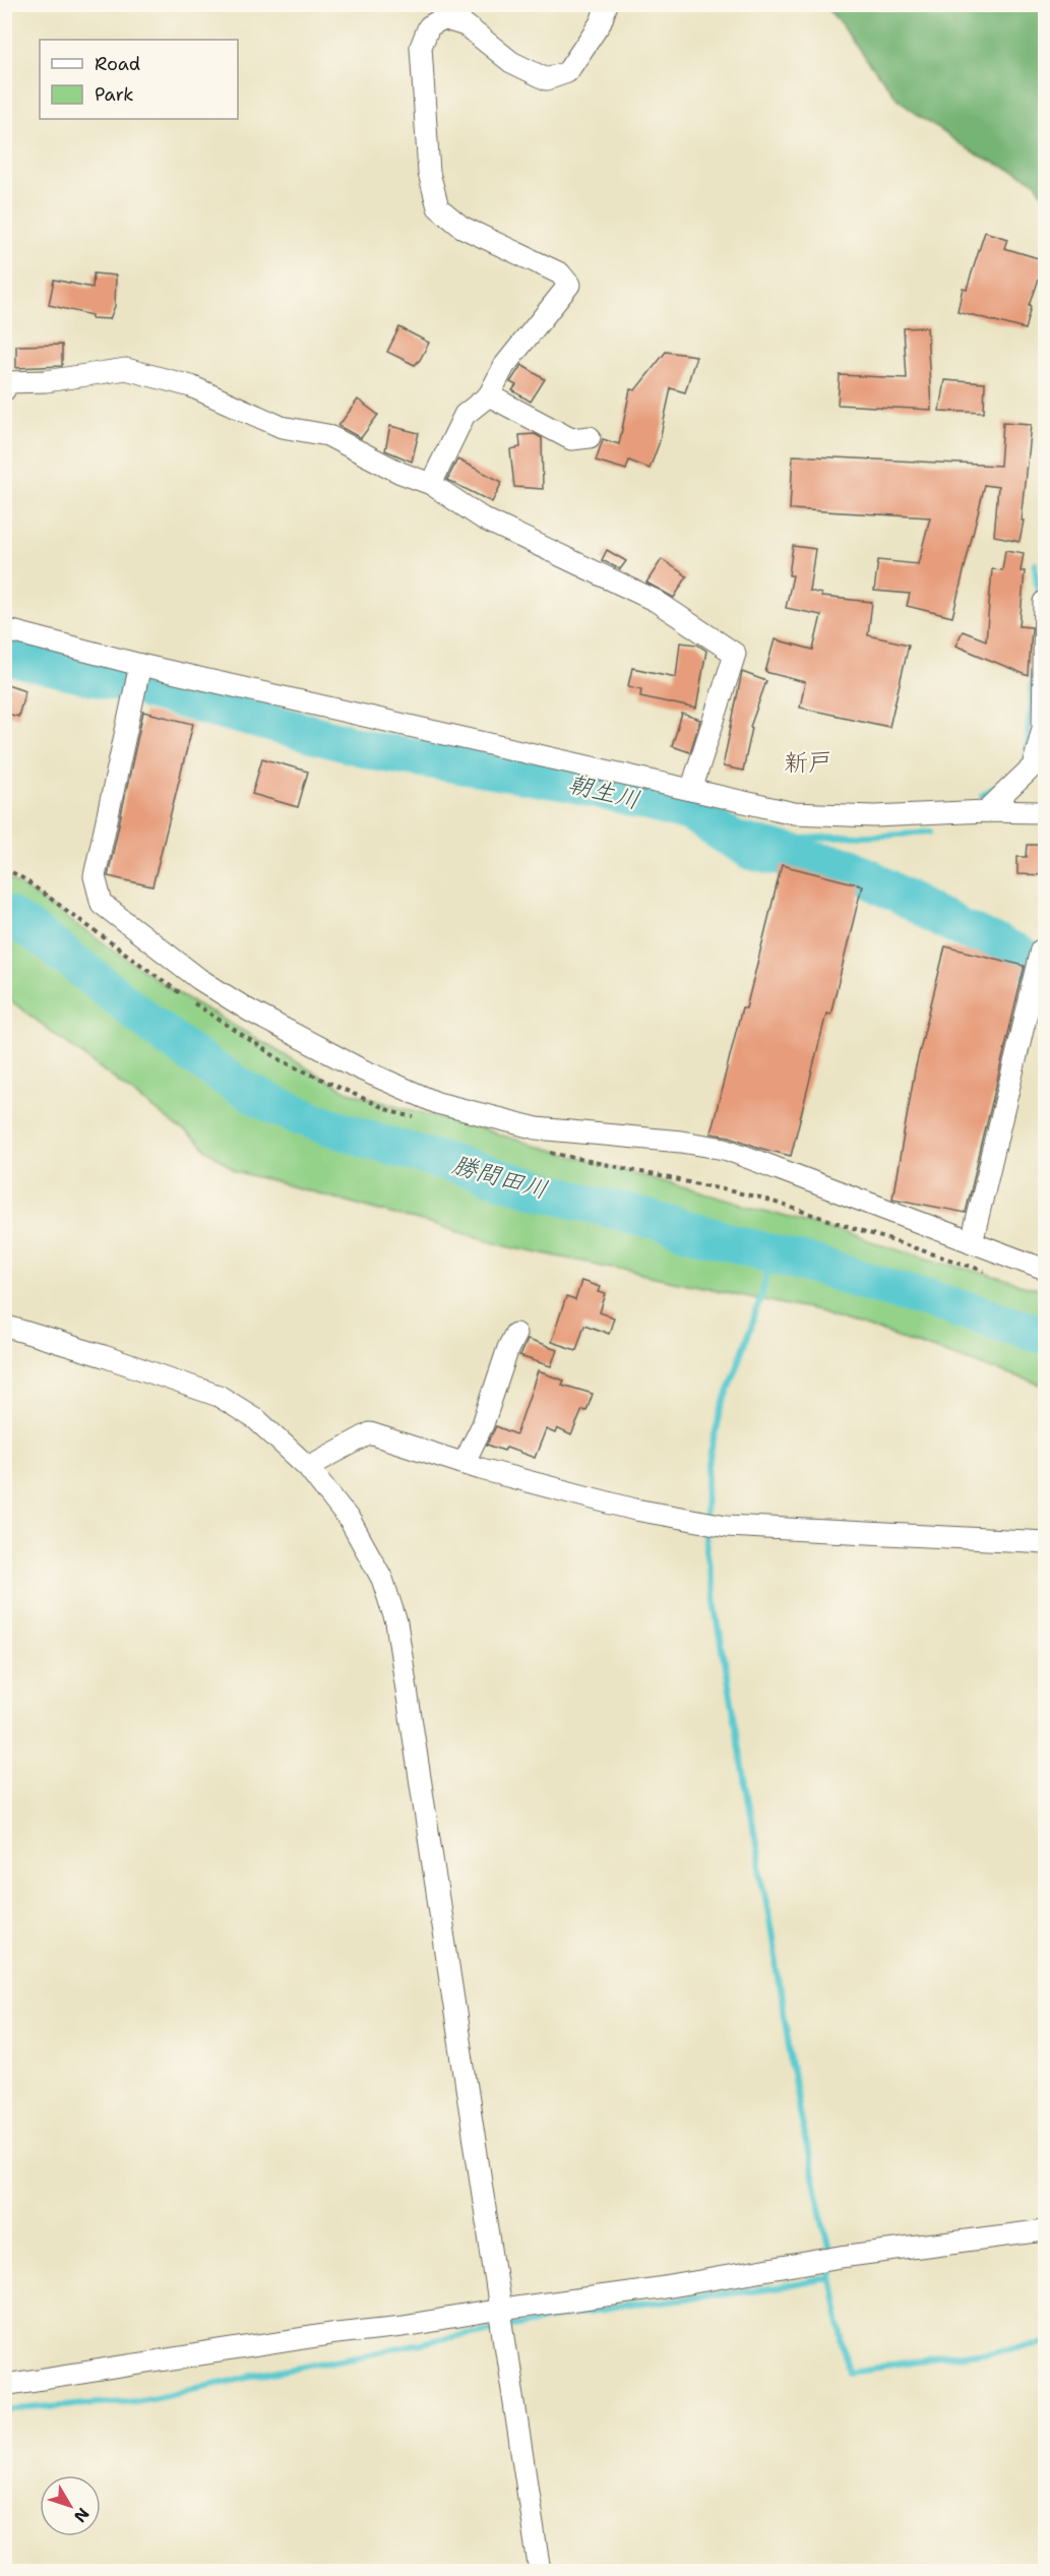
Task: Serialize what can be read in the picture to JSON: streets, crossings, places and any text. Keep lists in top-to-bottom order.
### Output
{
  "districts": ["新戸"],
  "water": ["朝生川", "勝間田川"],
  "legend": ["Road", "Park"],
  "north": "bottom right"
}
